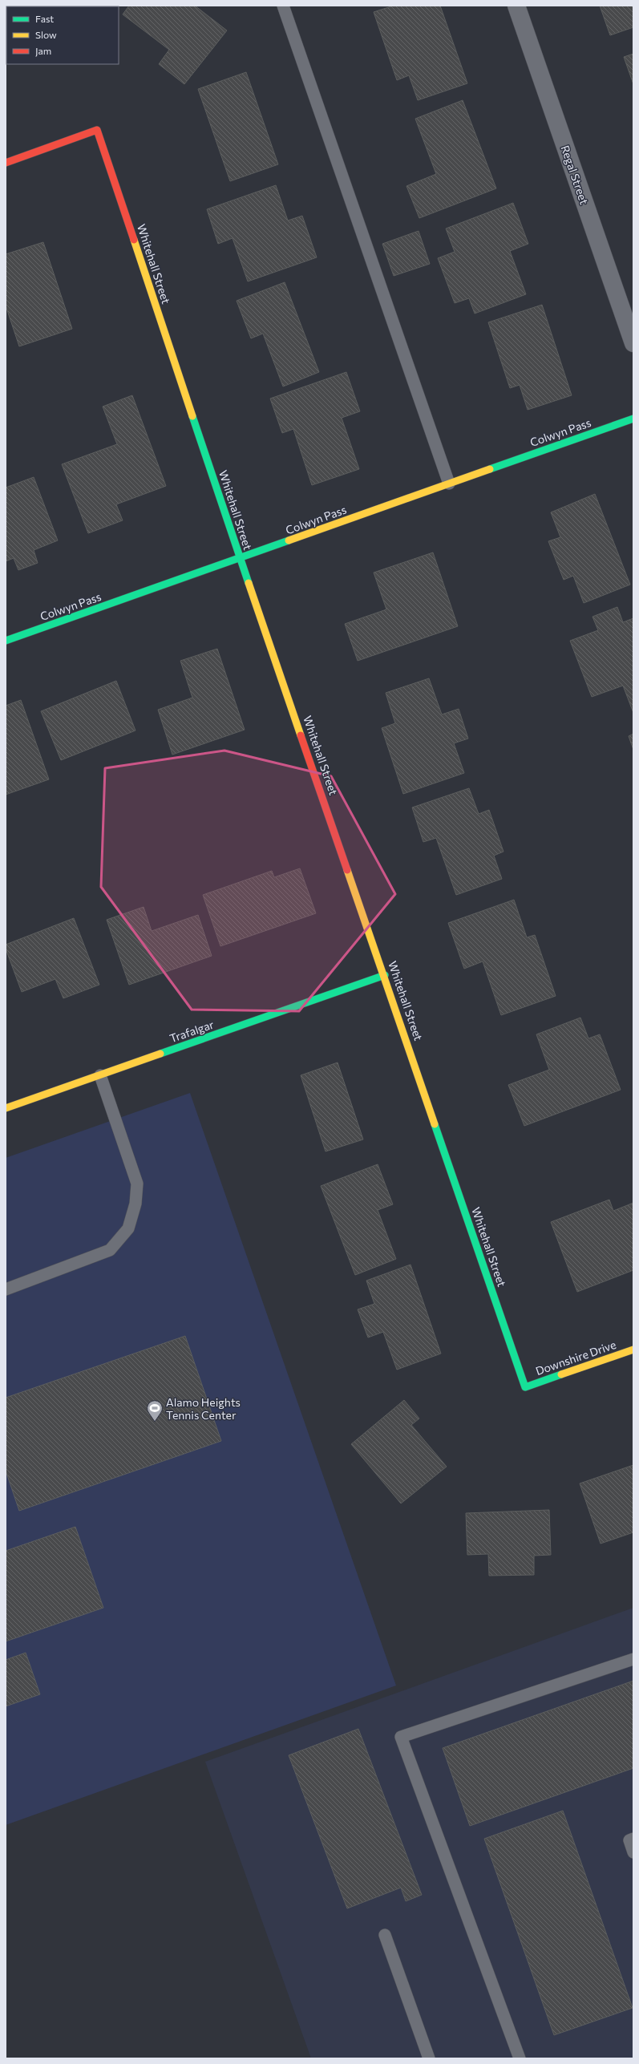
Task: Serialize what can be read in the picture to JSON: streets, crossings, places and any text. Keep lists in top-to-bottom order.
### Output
{
  "streets": {
    "street": [
      "Regal Street",
      "Whitehall Street",
      "Colwyn Pass",
      "Trafalgar",
      "Downshire Drive"
    ]
  },
  "crossings": [
    ["Whitehall Street", "Colwyn Pass"],
    ["Whitehall Street", "Trafalgar"],
    ["Whitehall Street", "Downshire Drive"]
  ],
  "places": {
    "sports": ["Alamo Heights Tennis Center"]
  },
  "legend": ["Fast", "Slow", "Jam"]
}
